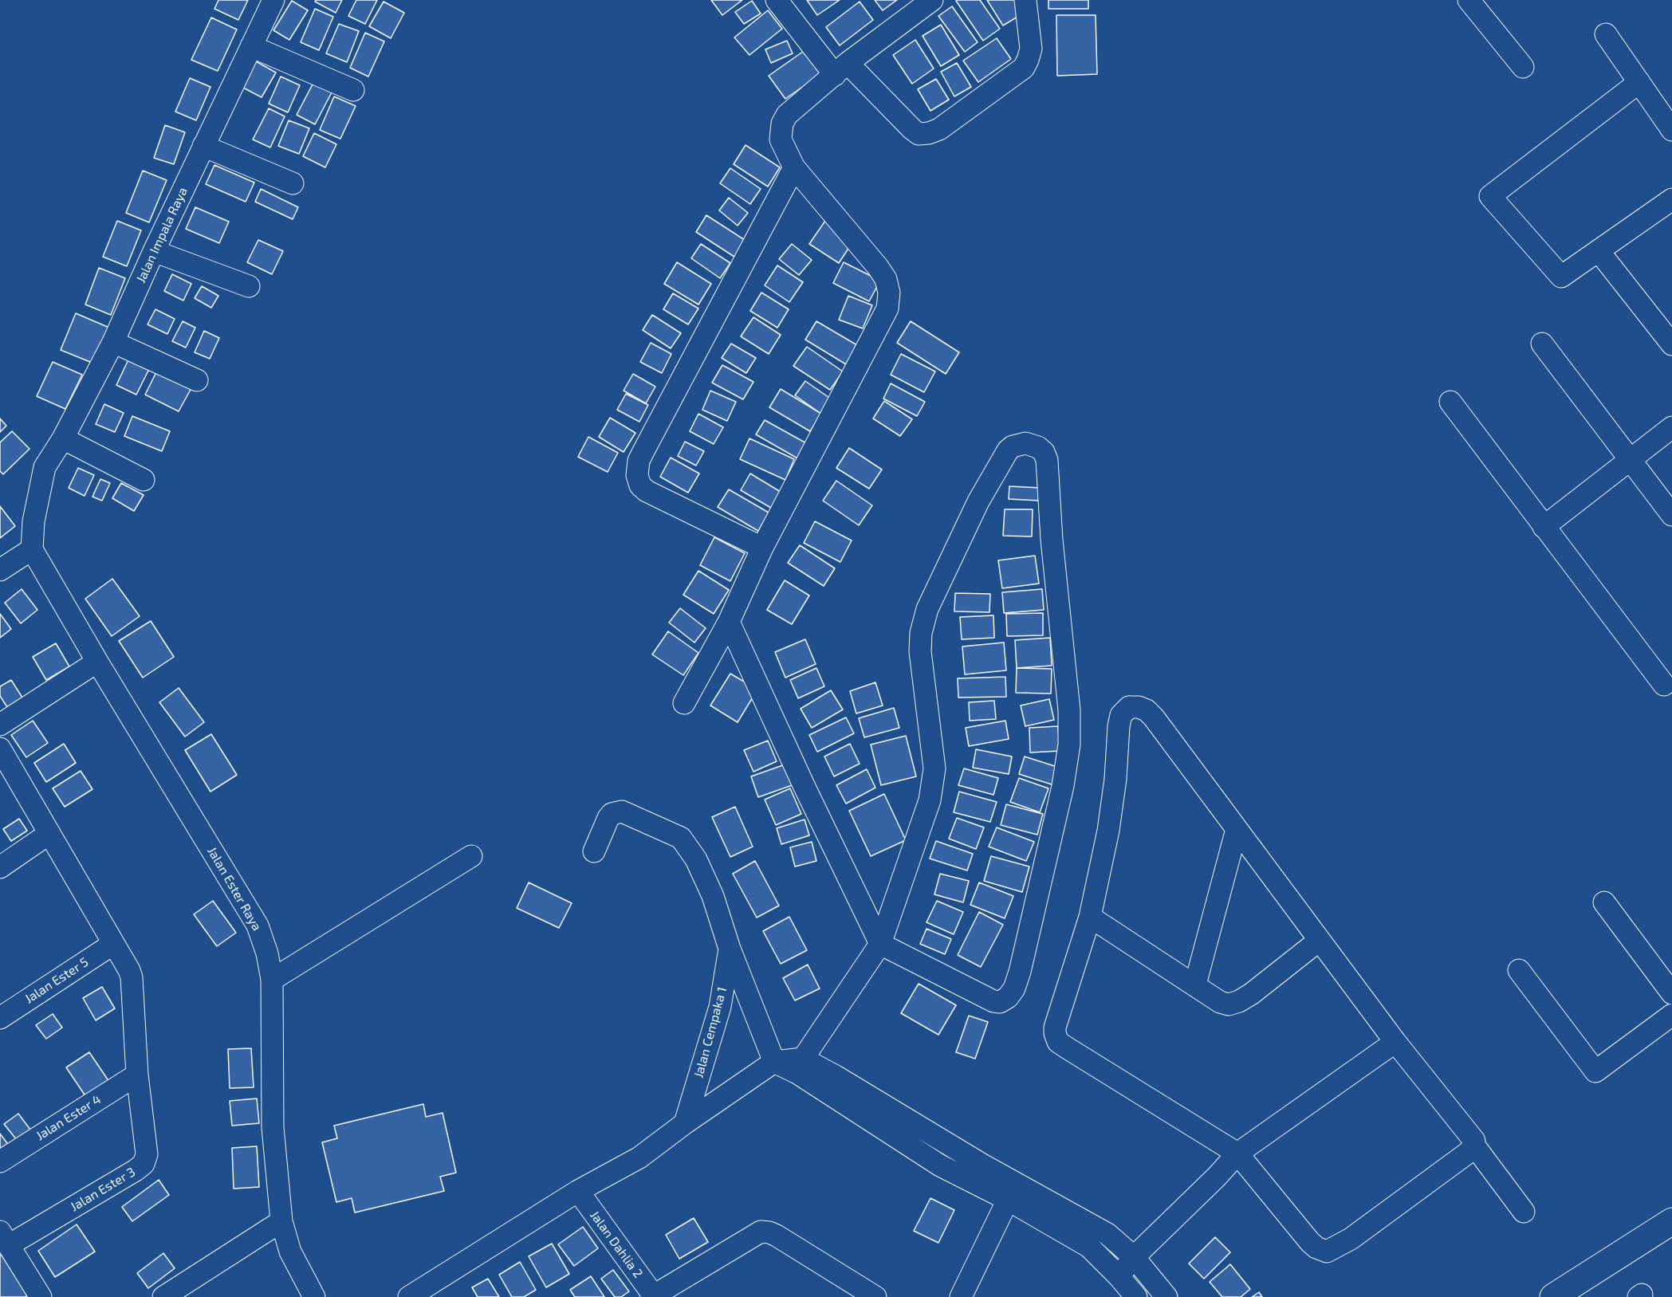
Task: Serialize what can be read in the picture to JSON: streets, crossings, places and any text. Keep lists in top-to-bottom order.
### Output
{
  "streets": {
    "street": [
      "Jalan Impala Raya",
      "Jalan Ester Raya",
      "Jalan Ester 5",
      "Jalan Cempaka 1",
      "Jalan Ester 4",
      "Jalan Ester 3",
      "Jalan Dahlia 2"
    ]
  },
  "crossings": [
    ["Jalan Impala Raya", "Jalan Ester Raya"],
    ["Jalan Ester 5", "Jalan Ester 3"],
    ["Jalan Ester 4", "Jalan Ester 3"]
  ]
}
